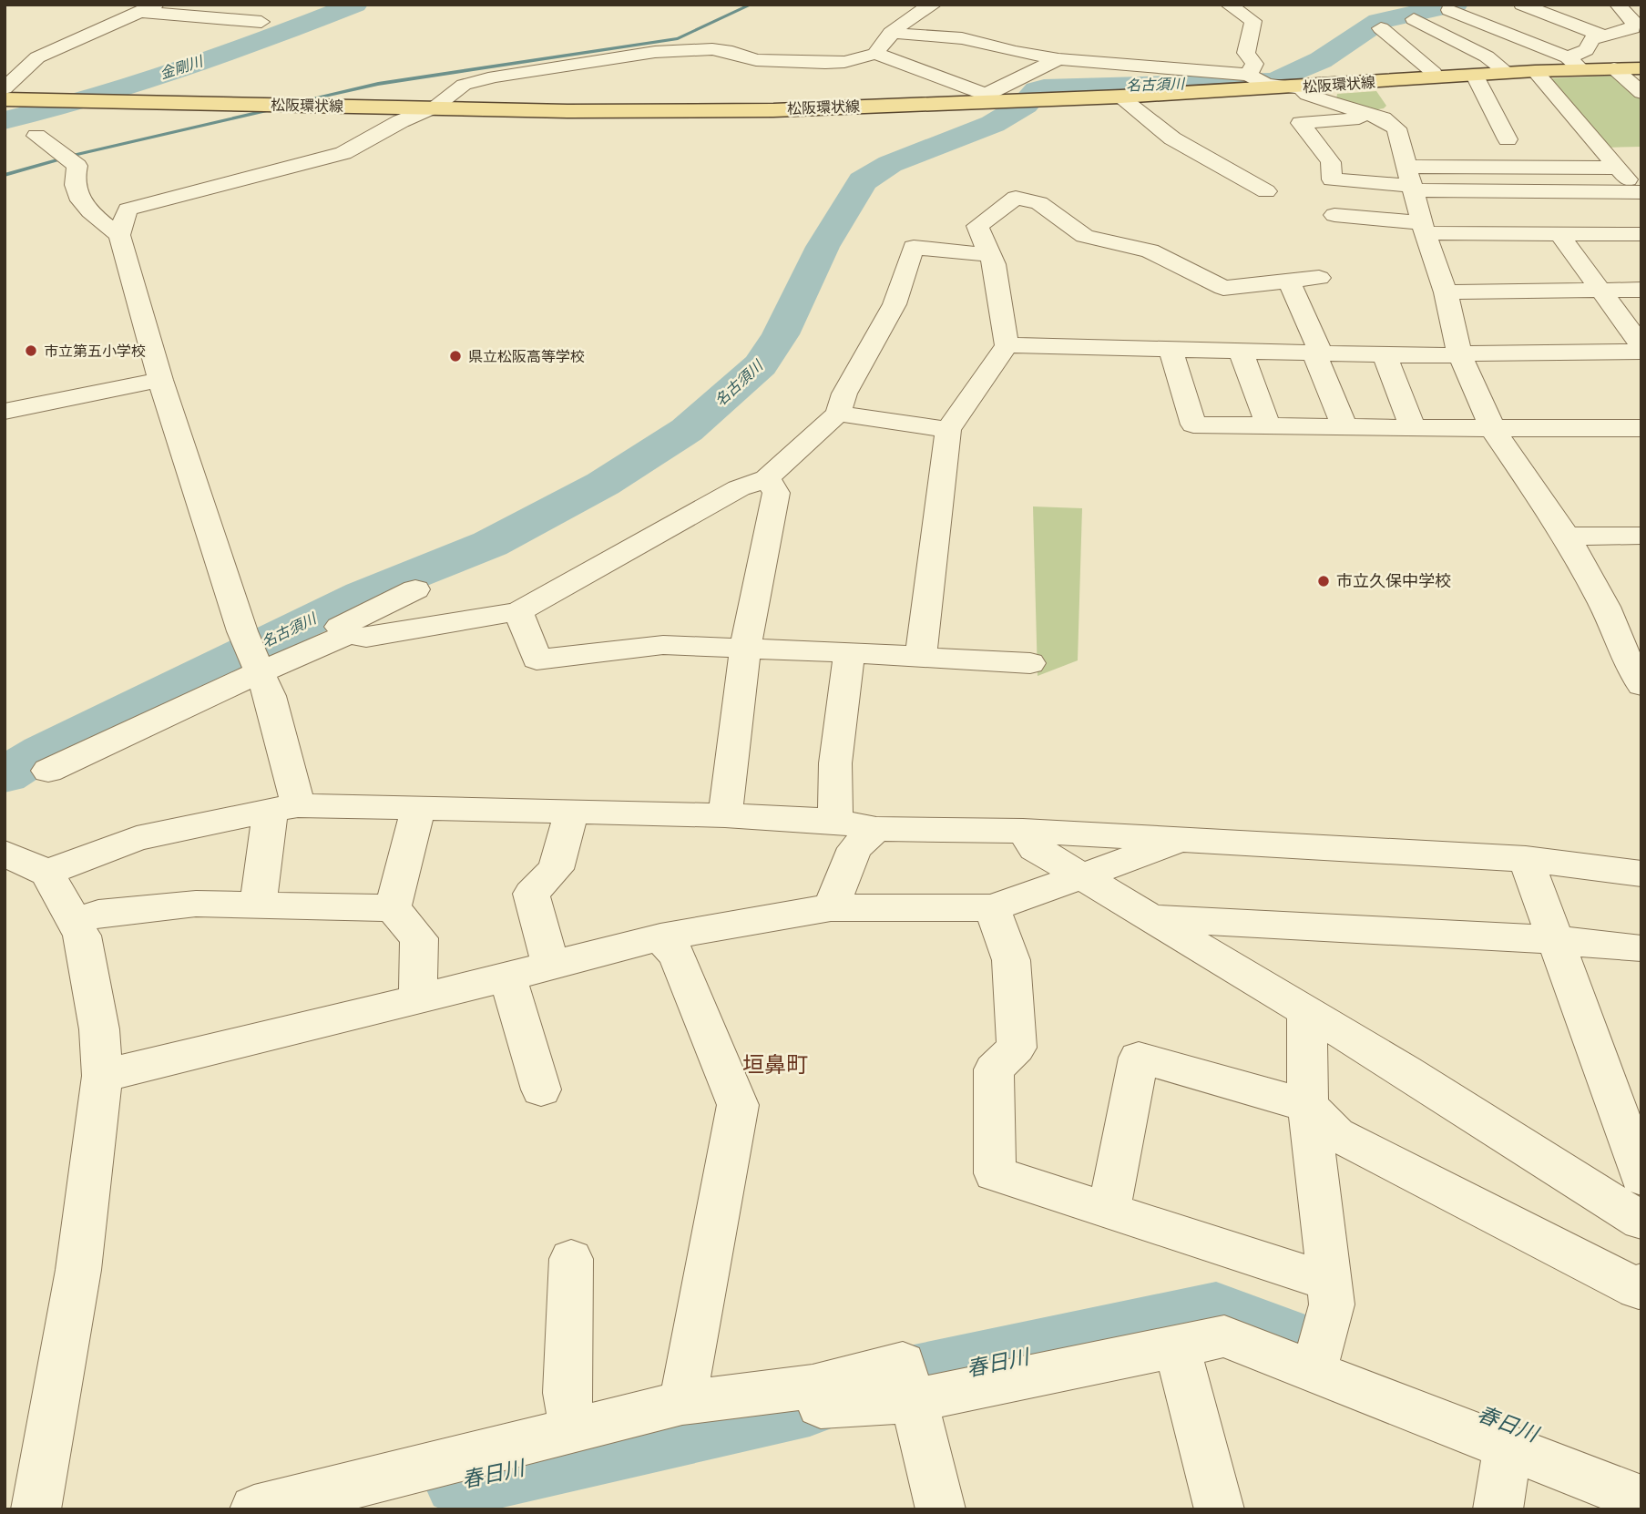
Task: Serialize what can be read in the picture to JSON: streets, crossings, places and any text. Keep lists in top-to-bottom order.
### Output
{
  "streets": {
    "main road": ["松阪環状線"]
  },
  "districts": ["垣鼻町"],
  "water": ["金剛川", "名古須川", "春日川"],
  "places": ["市立第五小学校", "県立松阪高等学校", "市立久保中学校"]
}
